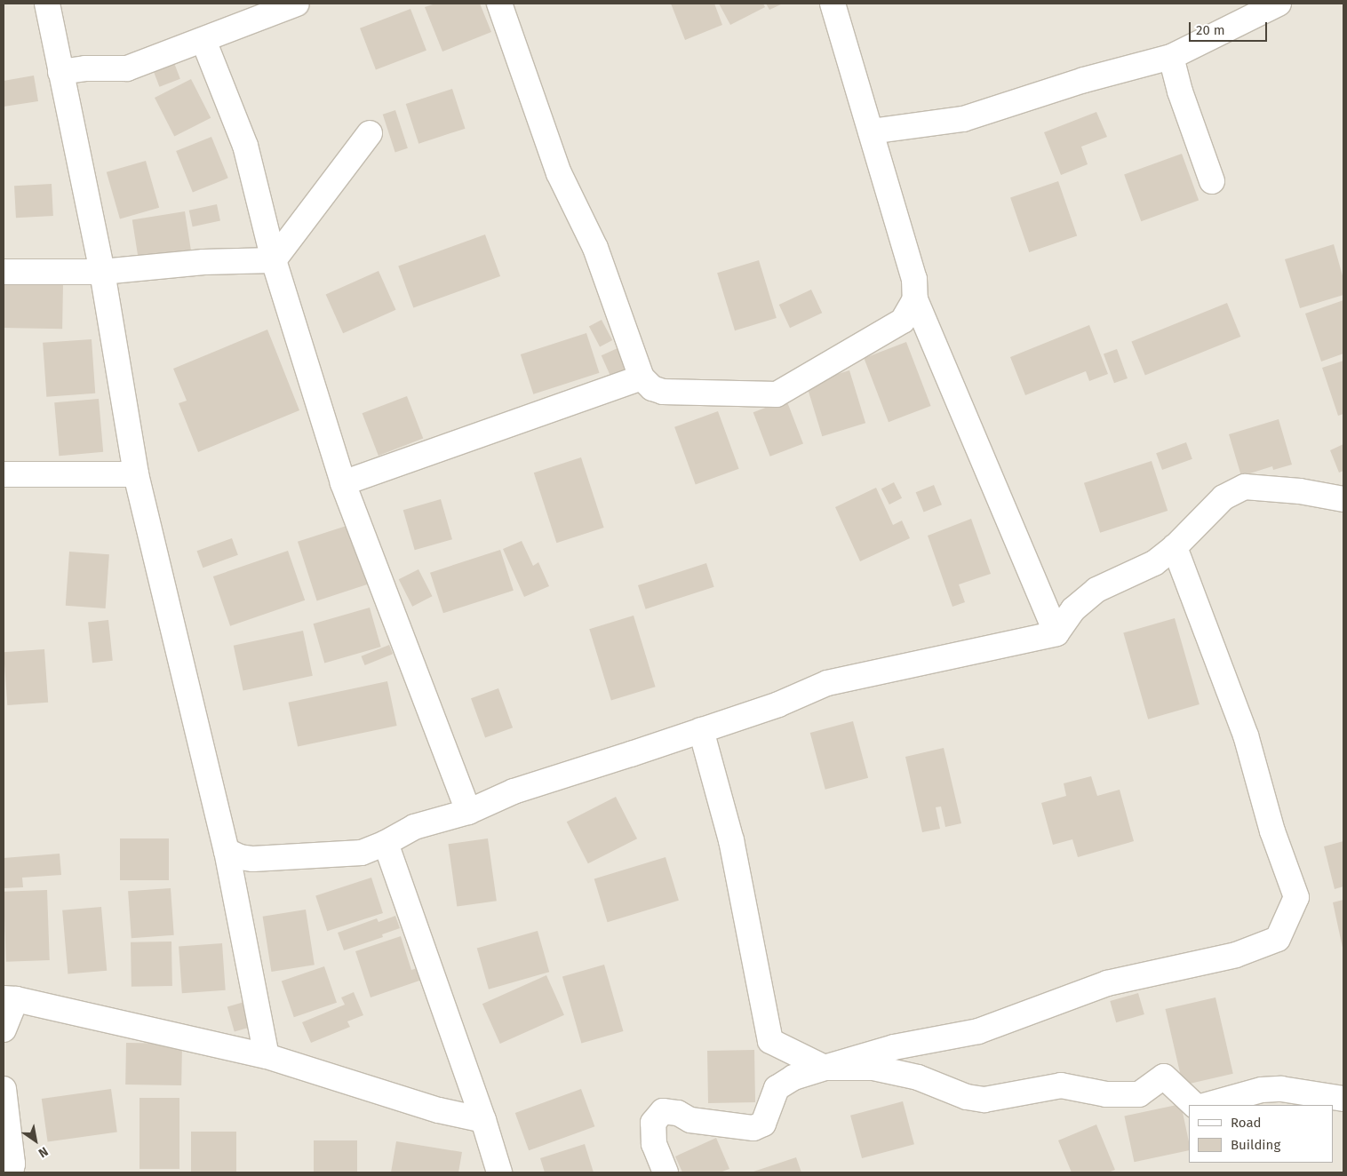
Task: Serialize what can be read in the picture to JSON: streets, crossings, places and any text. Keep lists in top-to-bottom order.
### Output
{
  "legend": ["Road", "Building"],
  "scale_bar": "20 m",
  "north": "bottom right"
}
